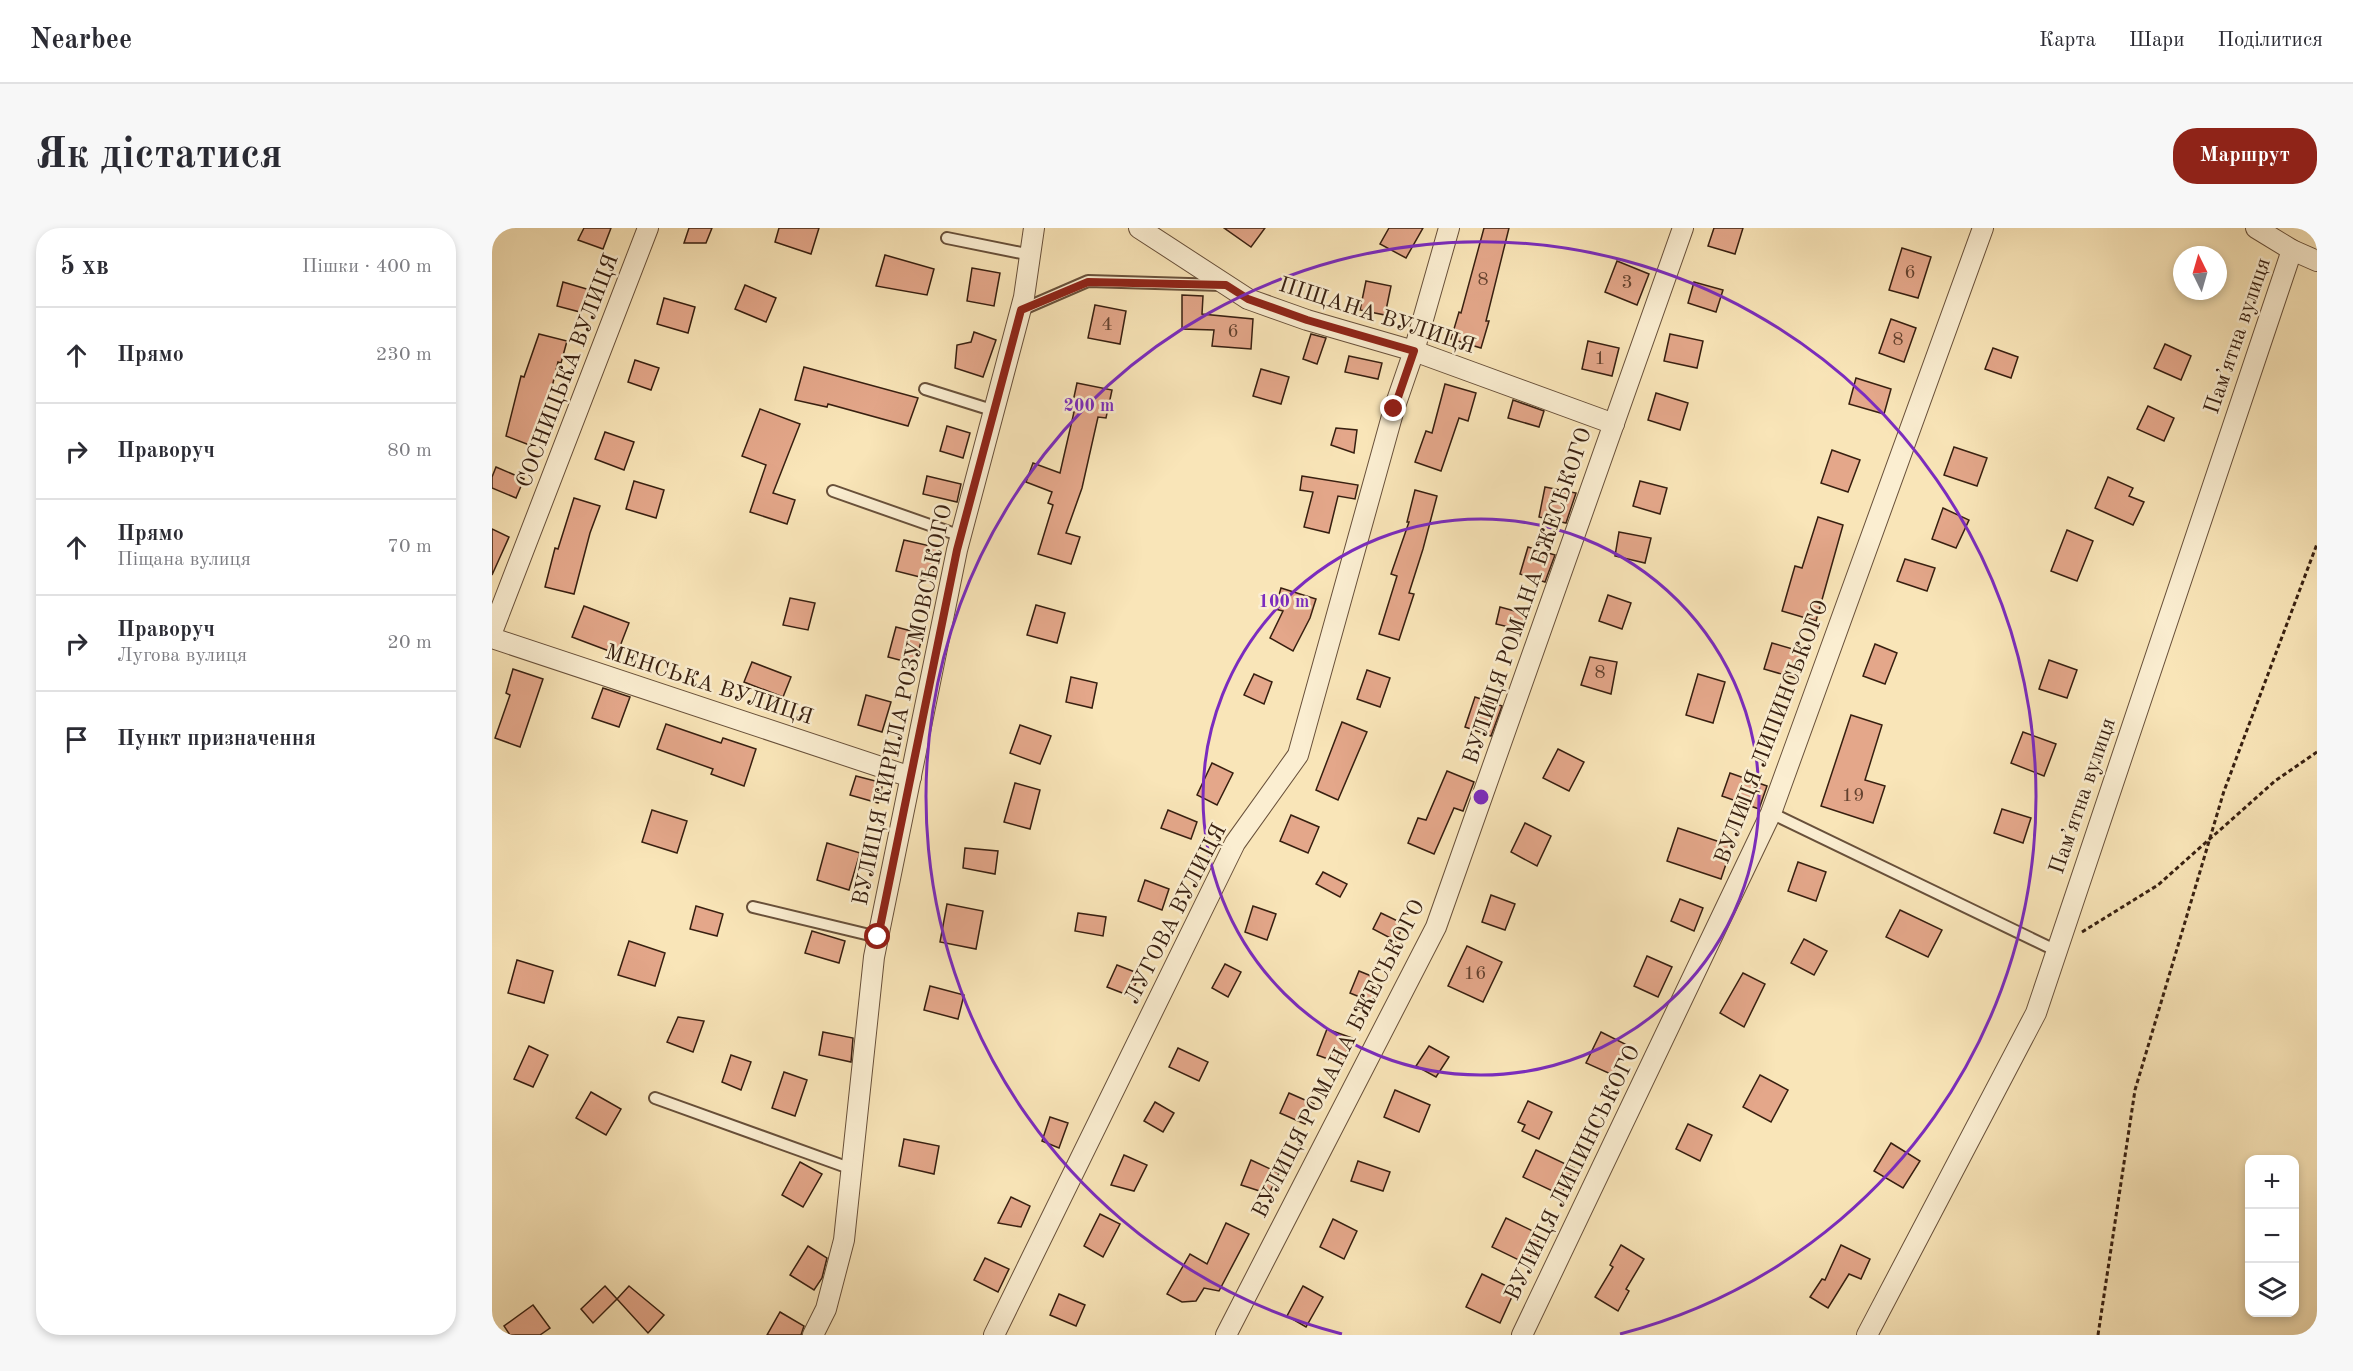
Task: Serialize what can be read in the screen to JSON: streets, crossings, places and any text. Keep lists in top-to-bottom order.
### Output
{
  "streets": {
    "street": [
      "ПІЩАНА ВУЛИЦЯ",
      "Памʼятна вулиця",
      "СОСНИЦЬКА ВУЛИЦЯ",
      "ВУЛИЦЯ РОМАНА БЖЕСЬКОГО",
      "МЕНСЬКА ВУЛИЦЯ",
      "ВУЛИЦЯ КИРИЛА РОЗУМОВСЬКОГО",
      "ВУЛИЦЯ ЛИПИНСЬКОГО",
      "ЛУГОВА ВУЛИЦЯ"
    ]
  },
  "crossings": [
    ["ПІЩАНА ВУЛИЦЯ", "ВУЛИЦЯ РОМАНА БЖЕСЬКОГО"],
    ["ПІЩАНА ВУЛИЦЯ", "ЛУГОВА ВУЛИЦЯ"],
    ["МЕНСЬКА ВУЛИЦЯ", "ВУЛИЦЯ КИРИЛА РОЗУМОВСЬКОГО"]
  ],
  "house_numbers": [
    "6",
    "8",
    "3",
    "4",
    "6",
    "8",
    "1",
    "8",
    "19",
    "16"
  ],
  "north": "top",
  "page": {
    "header": "Nearbee",
    "nav": ["Карта", "Шари", "Поділитися"],
    "buttons": "Маршрут",
    "title": "Як дістатися",
    "heading": ["5 хв", "Пішки · 400 m"],
    "list": [
      ["Прямо", "230 m"],
      ["Праворуч", "80 m"],
      ["Прямо", "Піщана вулиця", "70 m"],
      ["Праворуч", "Лугова вулиця", "20 m"],
      "Пункт призначення"
    ],
    "map_buttons": ["+", "−"]
  },
  "rings": ["200 m", "100 m"]
}
